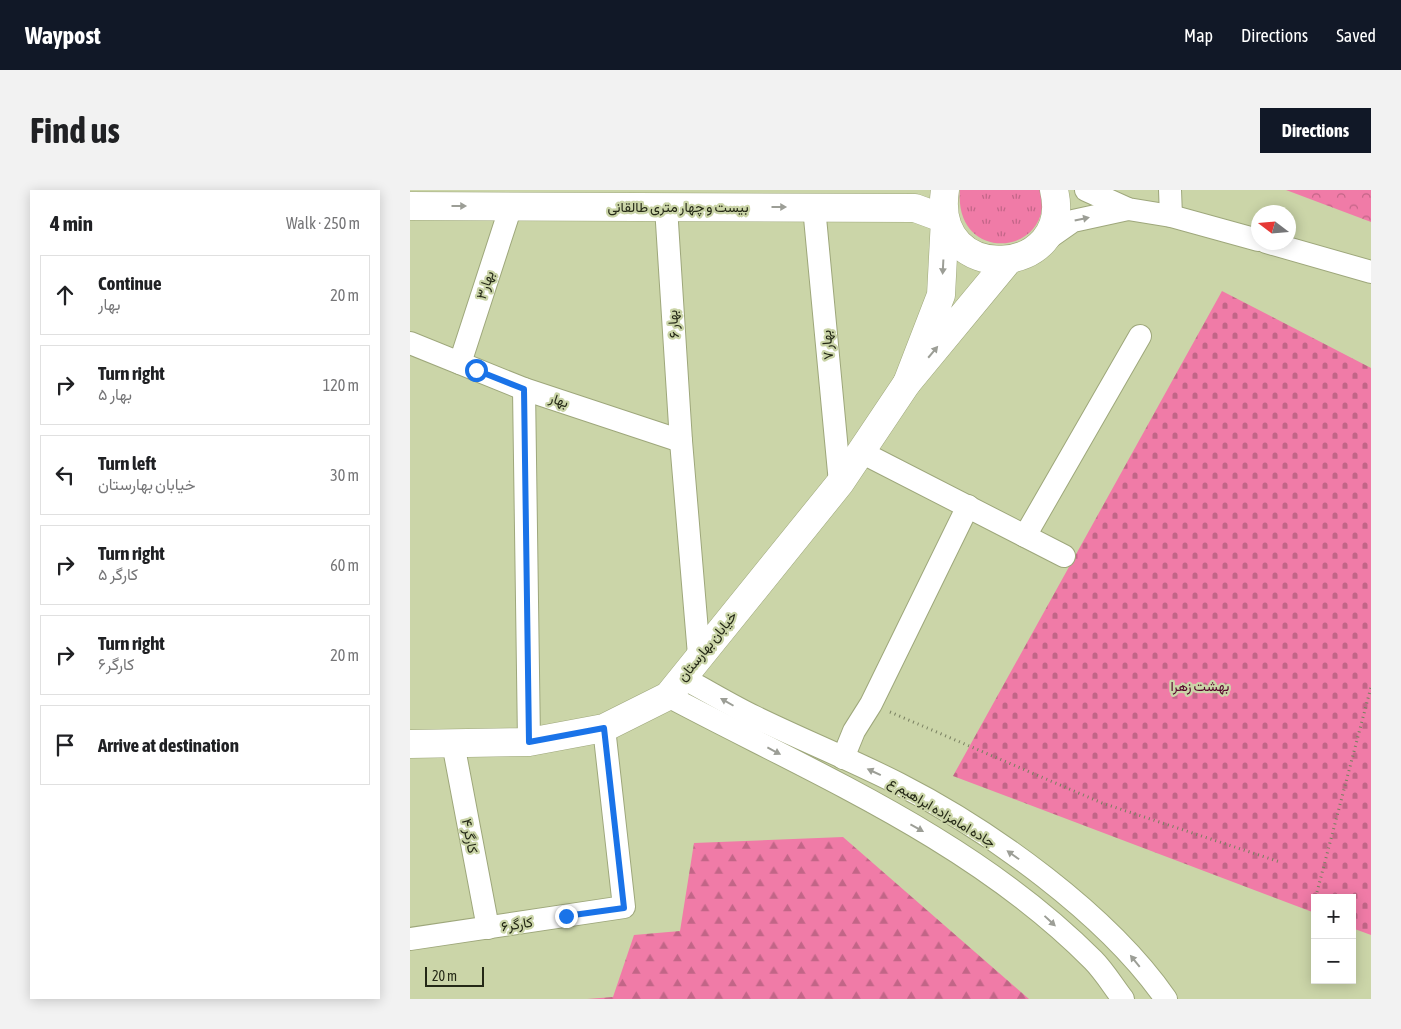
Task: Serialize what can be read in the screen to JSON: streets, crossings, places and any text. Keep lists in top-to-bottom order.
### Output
{
  "streets": {
    "main road": ["بیست و چهار متری طالقانی", "خیابان بهارستان"],
    "street": [
      "بهار۳",
      "بهار ۶",
      "بهار ۷",
      "بهار",
      "جاده امامزاده ابراهیم ع",
      "کارگر ۴",
      "کارگر۶"
    ]
  },
  "crossings": [
    ["بیست و چهار متری طالقانی", "بهار۳"],
    ["بیست و چهار متری طالقانی", "بهار ۶"],
    ["بیست و چهار متری طالقانی", "بهار ۷"],
    ["بهار۳", "بهار"],
    ["بهار ۶", "بهار"],
    ["بهار ۶", "خیابان بهارستان"],
    ["بهار ۷", "خیابان بهارستان"],
    ["خیابان بهارستان", "جاده امامزاده ابراهیم ع"],
    ["خیابان بهارستان", "کارگر ۴"],
    ["خیابان بهارستان", "کارگر۶"],
    ["کارگر ۴", "کارگر۶"]
  ],
  "one_way": ["بیست و چهار متری طالقانی"],
  "parks": ["بهشت زهرا"],
  "scale_bar": "20 m",
  "north": "left",
  "page": {
    "header": "Waypost",
    "nav": ["Map", "Directions", "Saved"],
    "buttons": "Directions",
    "title": "Find us",
    "heading": ["4 min", "Walk · 250 m"],
    "list": [
      ["Continue", "بهار", "20 m"],
      ["Turn right", "بهار ۵", "120 m"],
      ["Turn left", "خیابان بهارستان", "30 m"],
      ["Turn right", "کارگر ۵", "60 m"],
      ["Turn right", "کارگر۶", "20 m"],
      "Arrive at destination"
    ],
    "map_buttons": ["+", "−"],
    "scale": "20 m"
  }
}
